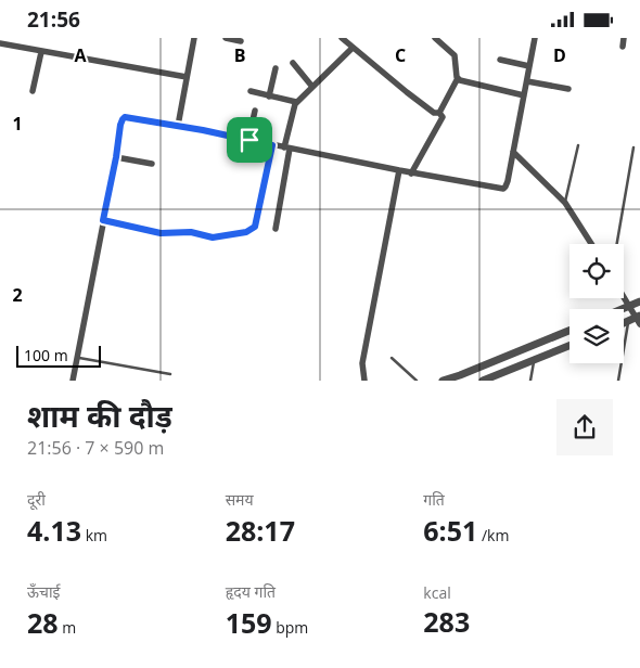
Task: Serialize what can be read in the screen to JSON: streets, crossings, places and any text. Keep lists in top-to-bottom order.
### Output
{
  "scale_bar": "100 m",
  "page": {
    "status": "21:56",
    "scale": "100 m",
    "heading": ["शाम की दौड़", "21:56 · 7 × 590 m"],
    "stats": [
      ["दूरी", "4.13 km"],
      ["समय", "28:17"],
      ["गति", "6:51 /km"],
      ["ऊँचाई", "28 m"],
      ["हृदय गति", "159 bpm"],
      ["kcal", "283"]
    ]
  },
  "grid": {
    "columns": [
      "A",
      "B",
      "C",
      "D"
    ],
    "rows": ["1", "2"]
  }
}
